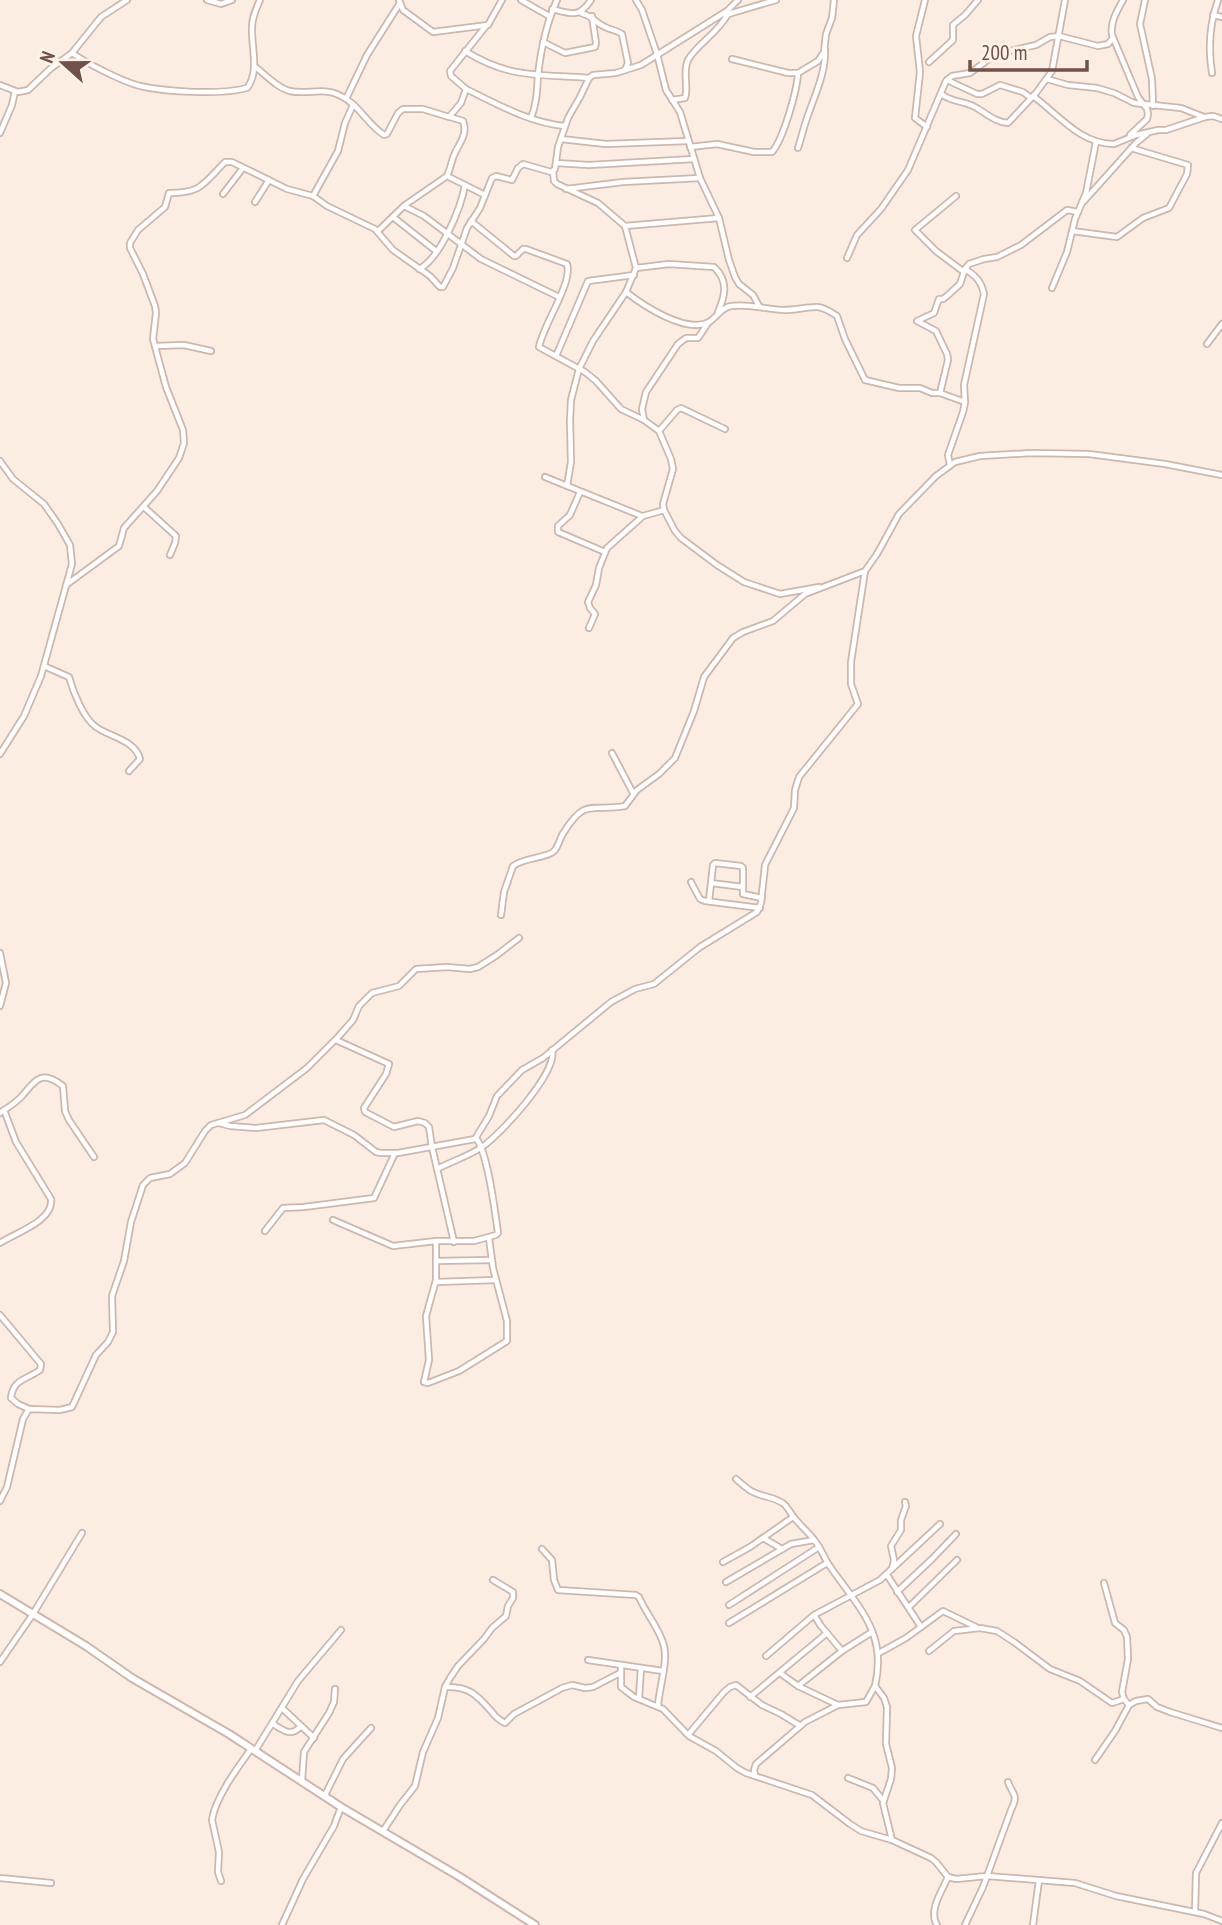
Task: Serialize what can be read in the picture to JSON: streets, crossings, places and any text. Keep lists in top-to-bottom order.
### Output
{
  "scale_bar": "200 m",
  "north": "left"
}
